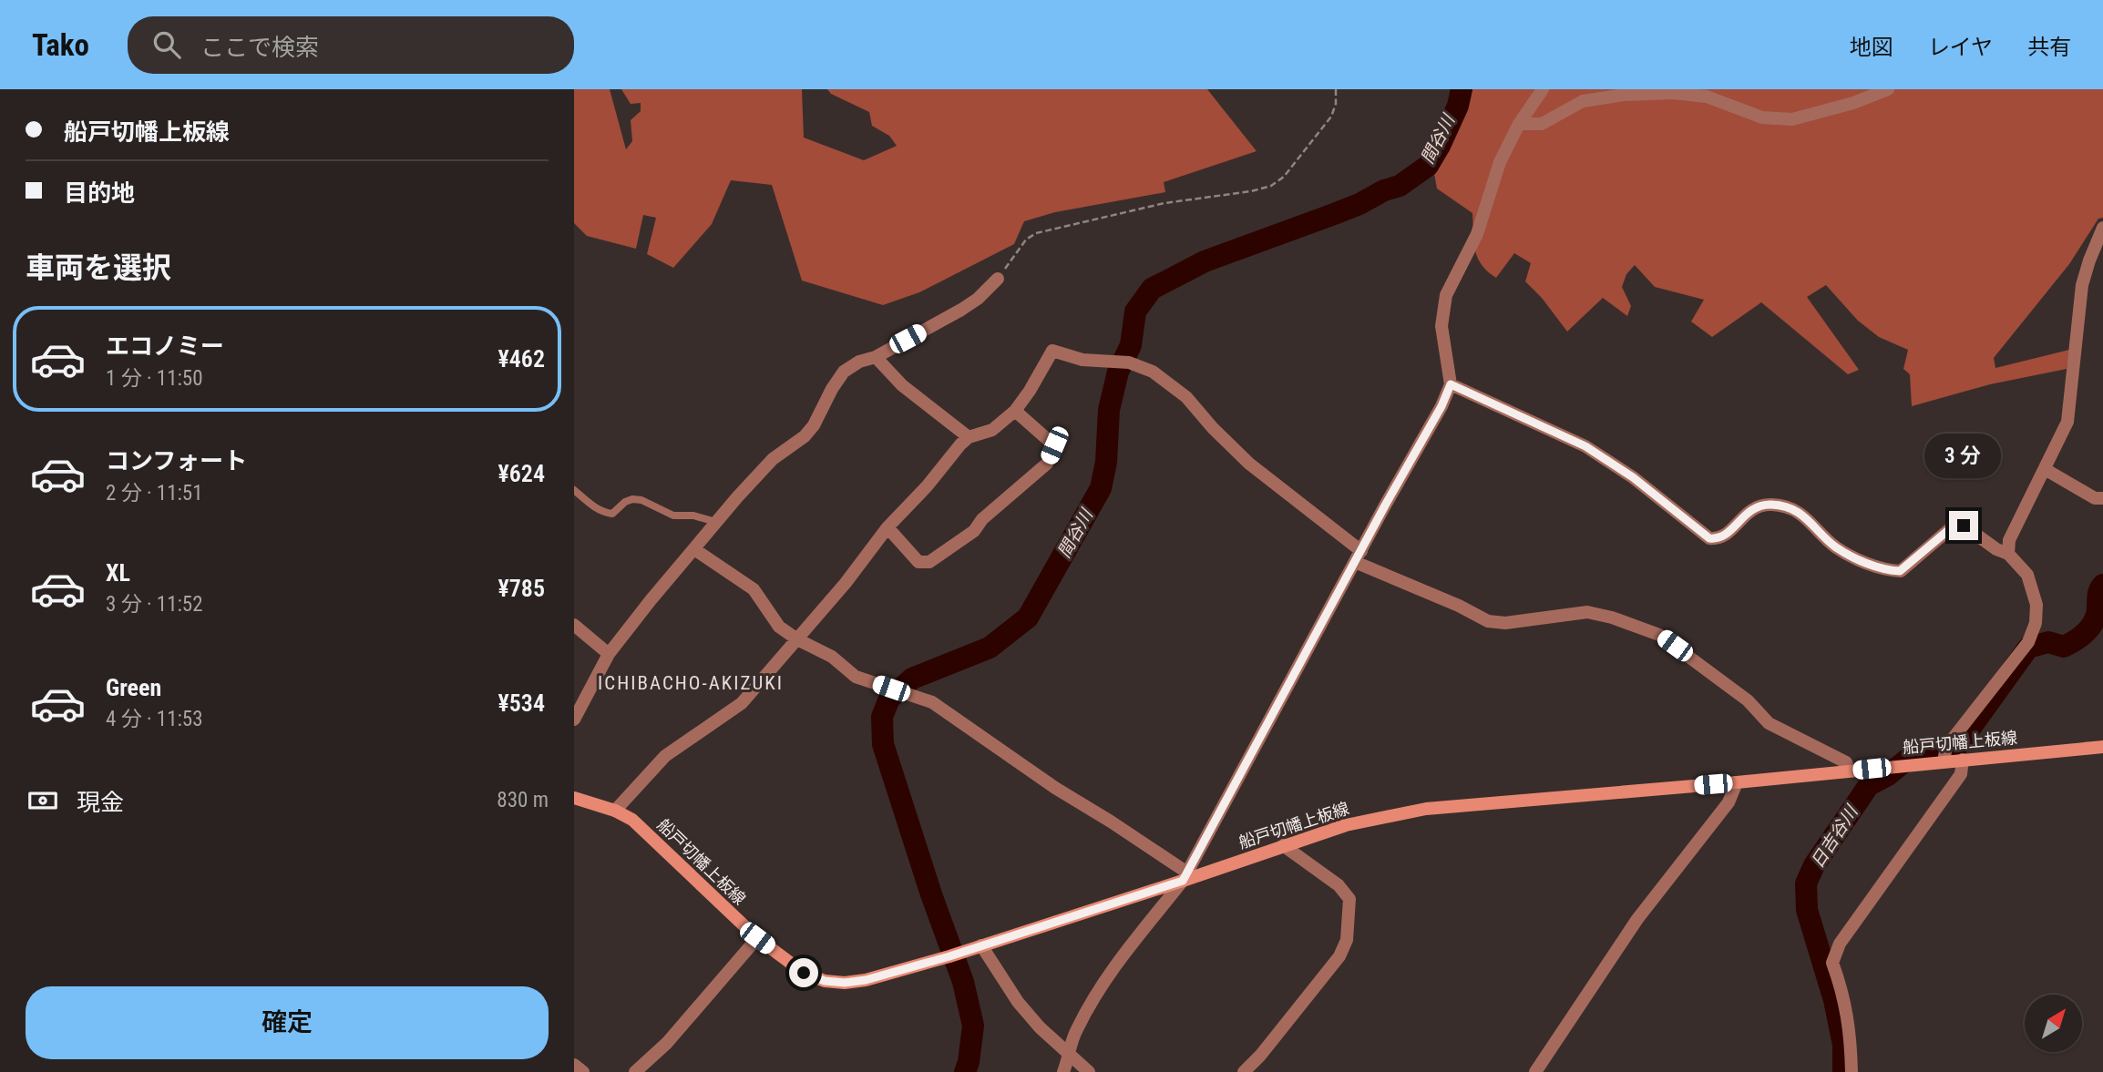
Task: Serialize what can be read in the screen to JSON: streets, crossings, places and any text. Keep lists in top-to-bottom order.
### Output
{
  "streets": {
    "main road": ["船戸切幡上板線"]
  },
  "districts": ["ICHIBACHO-AKIZUKI"],
  "water": ["間谷川", "日吉谷川"],
  "north": "top right",
  "page": {
    "header": "Tako",
    "search": "ここで検索",
    "nav": ["地図", "レイヤ", "共有"],
    "banner": ["船戸切幡上板線", "目的地"],
    "heading": "車両を選択",
    "list": [
      {
        "name": "エコノミー",
        "note": "1 分 · 11:50",
        "value": "¥462"
      },
      {
        "name": "コンフォート",
        "note": "2 分 · 11:51",
        "value": "¥624"
      },
      {
        "name": "XL",
        "note": "3 分 · 11:52",
        "value": "¥785"
      },
      {
        "name": "Green",
        "note": "4 分 · 11:53",
        "value": "¥534"
      }
    ],
    "bubble": "3 分",
    "pay": ["現金", "830 m"],
    "buttons": "確定"
  }
}
